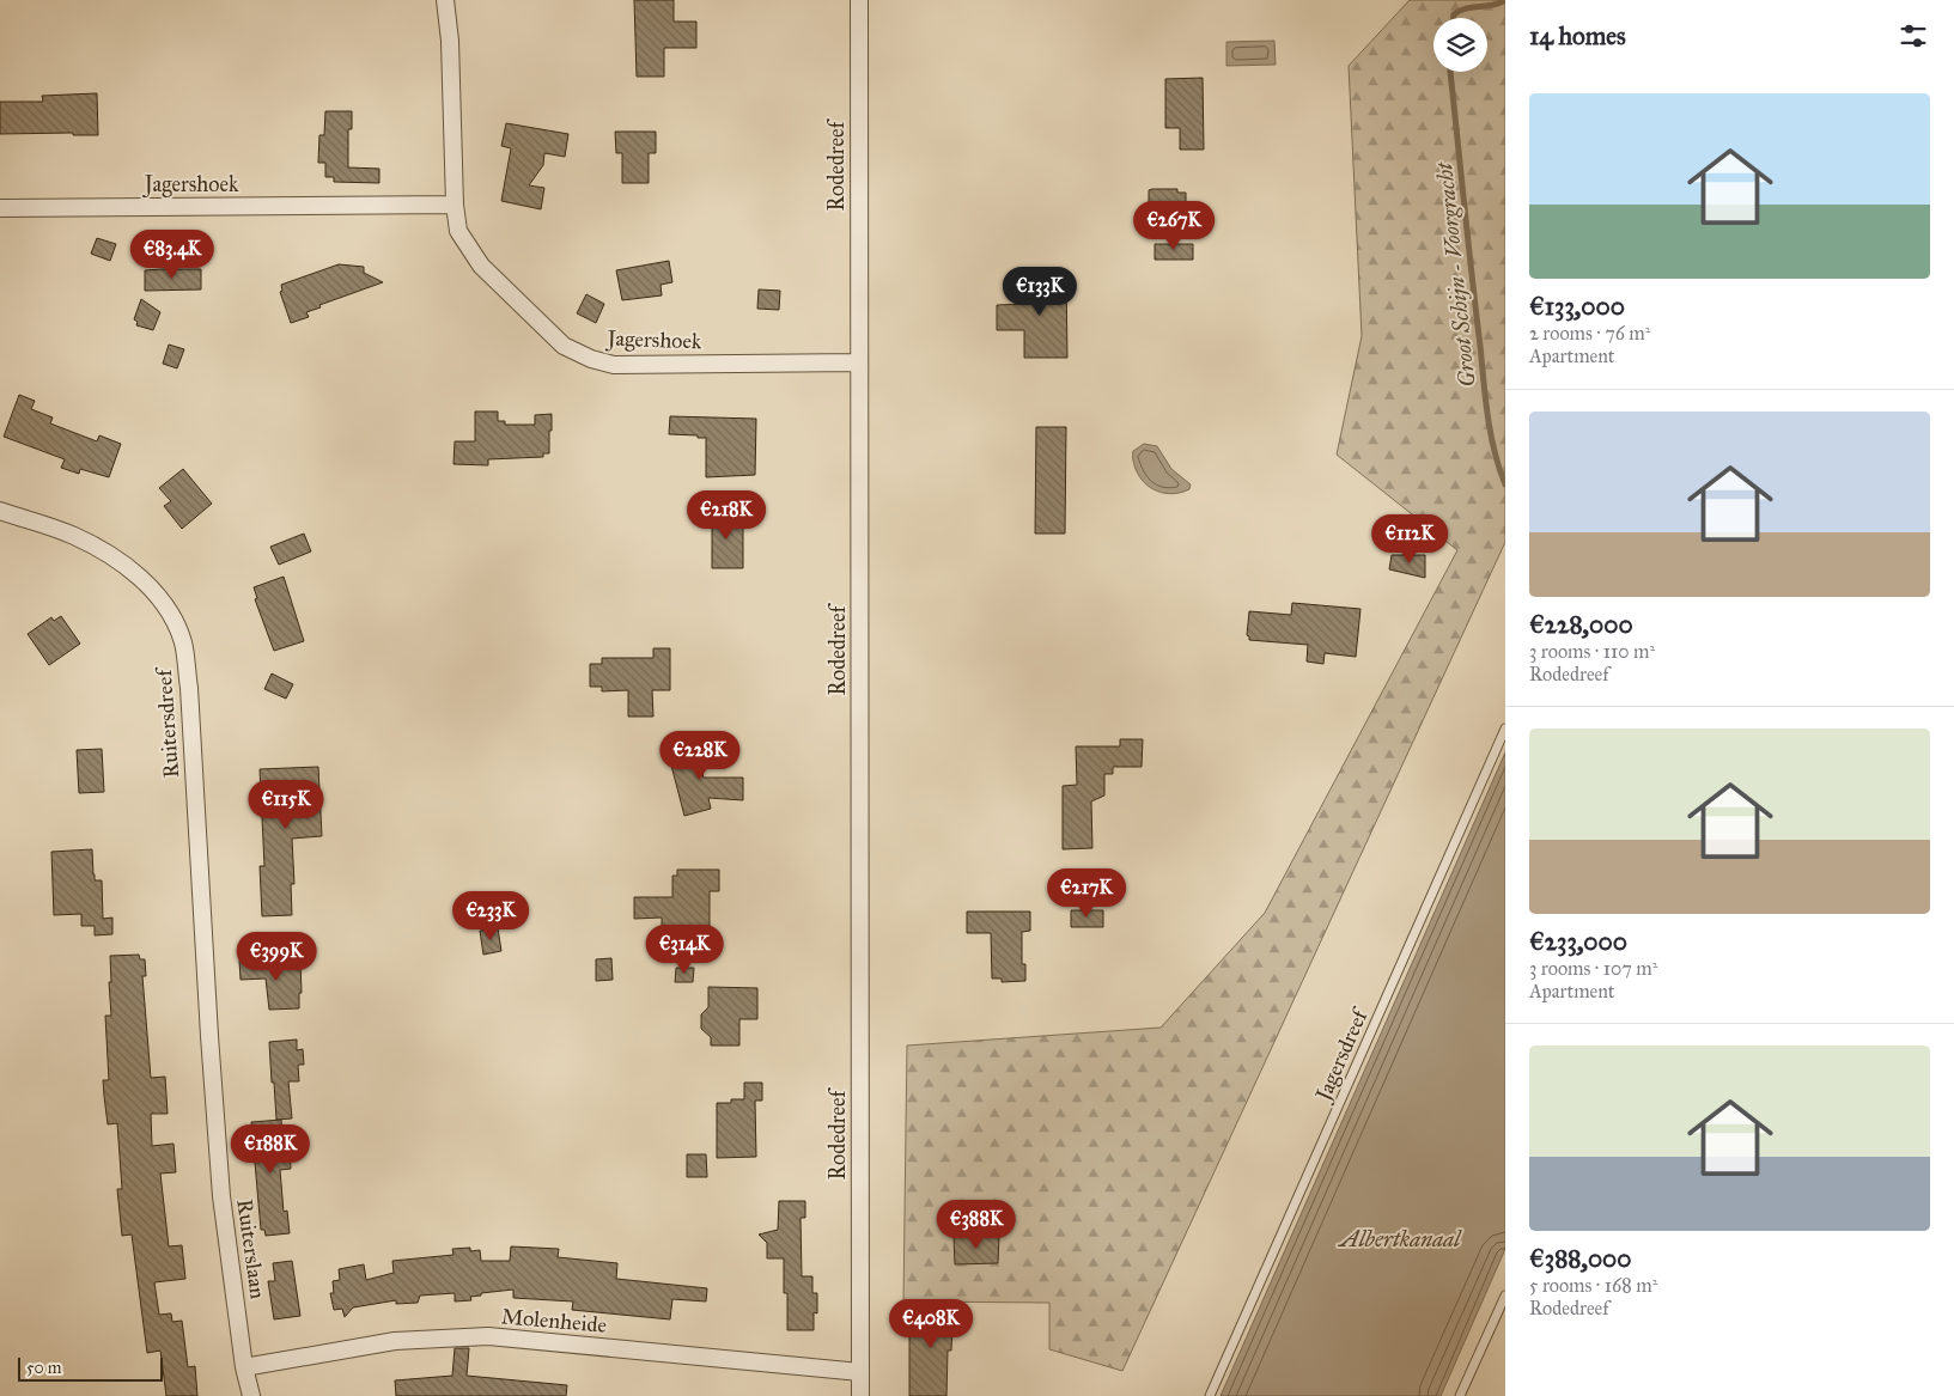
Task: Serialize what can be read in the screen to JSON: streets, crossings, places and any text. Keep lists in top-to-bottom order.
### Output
{
  "streets": {
    "street": [
      "Rodedreef",
      "Jagershoek",
      "Ruitersdreef",
      "Ruiterslaan",
      "Molenheide"
    ],
    "lane": ["Jagersdreef"]
  },
  "crossings": [
    ["Rodedreef", "Jagershoek"],
    ["Rodedreef", "Molenheide"],
    ["Ruitersdreef", "Ruiterslaan"],
    ["Ruiterslaan", "Molenheide"]
  ],
  "water": ["Groot Schijn - Voorgracht", "Albertkanaal"],
  "scale_bar": "50 m",
  "page": {
    "heading": "14 homes",
    "list": [
      {
        "name": "€133,000",
        "note": "2 rooms · 76 m² · Apartment"
      },
      {
        "name": "€228,000",
        "note": "3 rooms · 110 m² · Rodedreef"
      },
      {
        "name": "€233,000",
        "note": "3 rooms · 107 m² · Apartment"
      },
      {
        "name": "€388,000",
        "note": "5 rooms · 168 m² · Rodedreef"
      }
    ],
    "price": [
      "€267K",
      "€83.4K",
      "€133K",
      "€218K",
      "€112K",
      "€228K",
      "€115K",
      "€217K",
      "€233K",
      "€314K",
      "€399K",
      "€188K",
      "€388K",
      "€408K"
    ],
    "scale": "50 m"
  }
}
